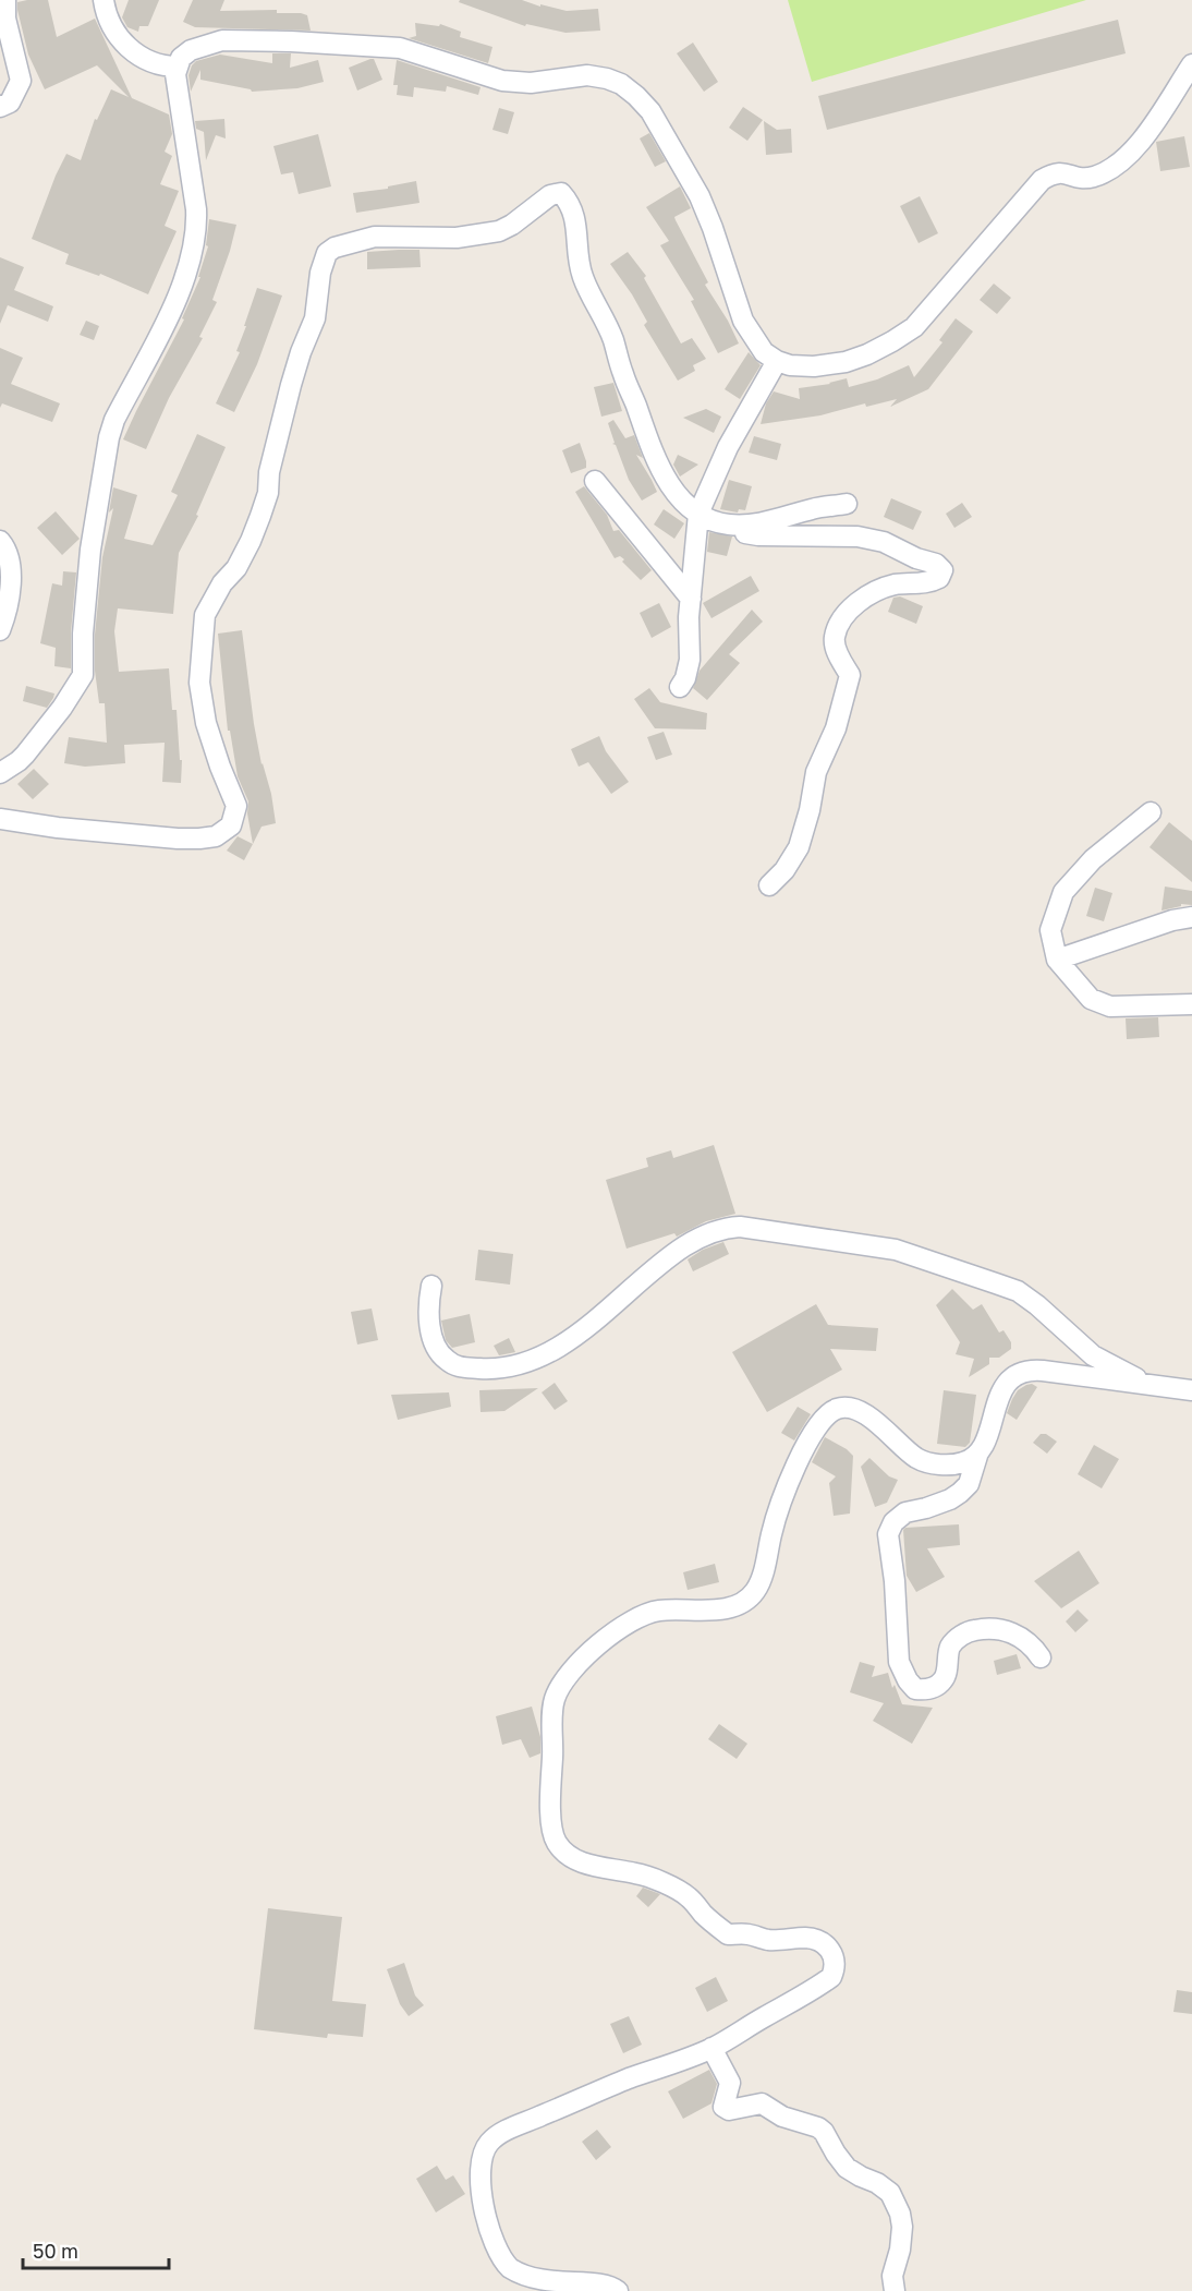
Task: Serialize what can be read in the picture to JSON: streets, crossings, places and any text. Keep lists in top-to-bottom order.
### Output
{
  "scale_bar": "50 m"
}
